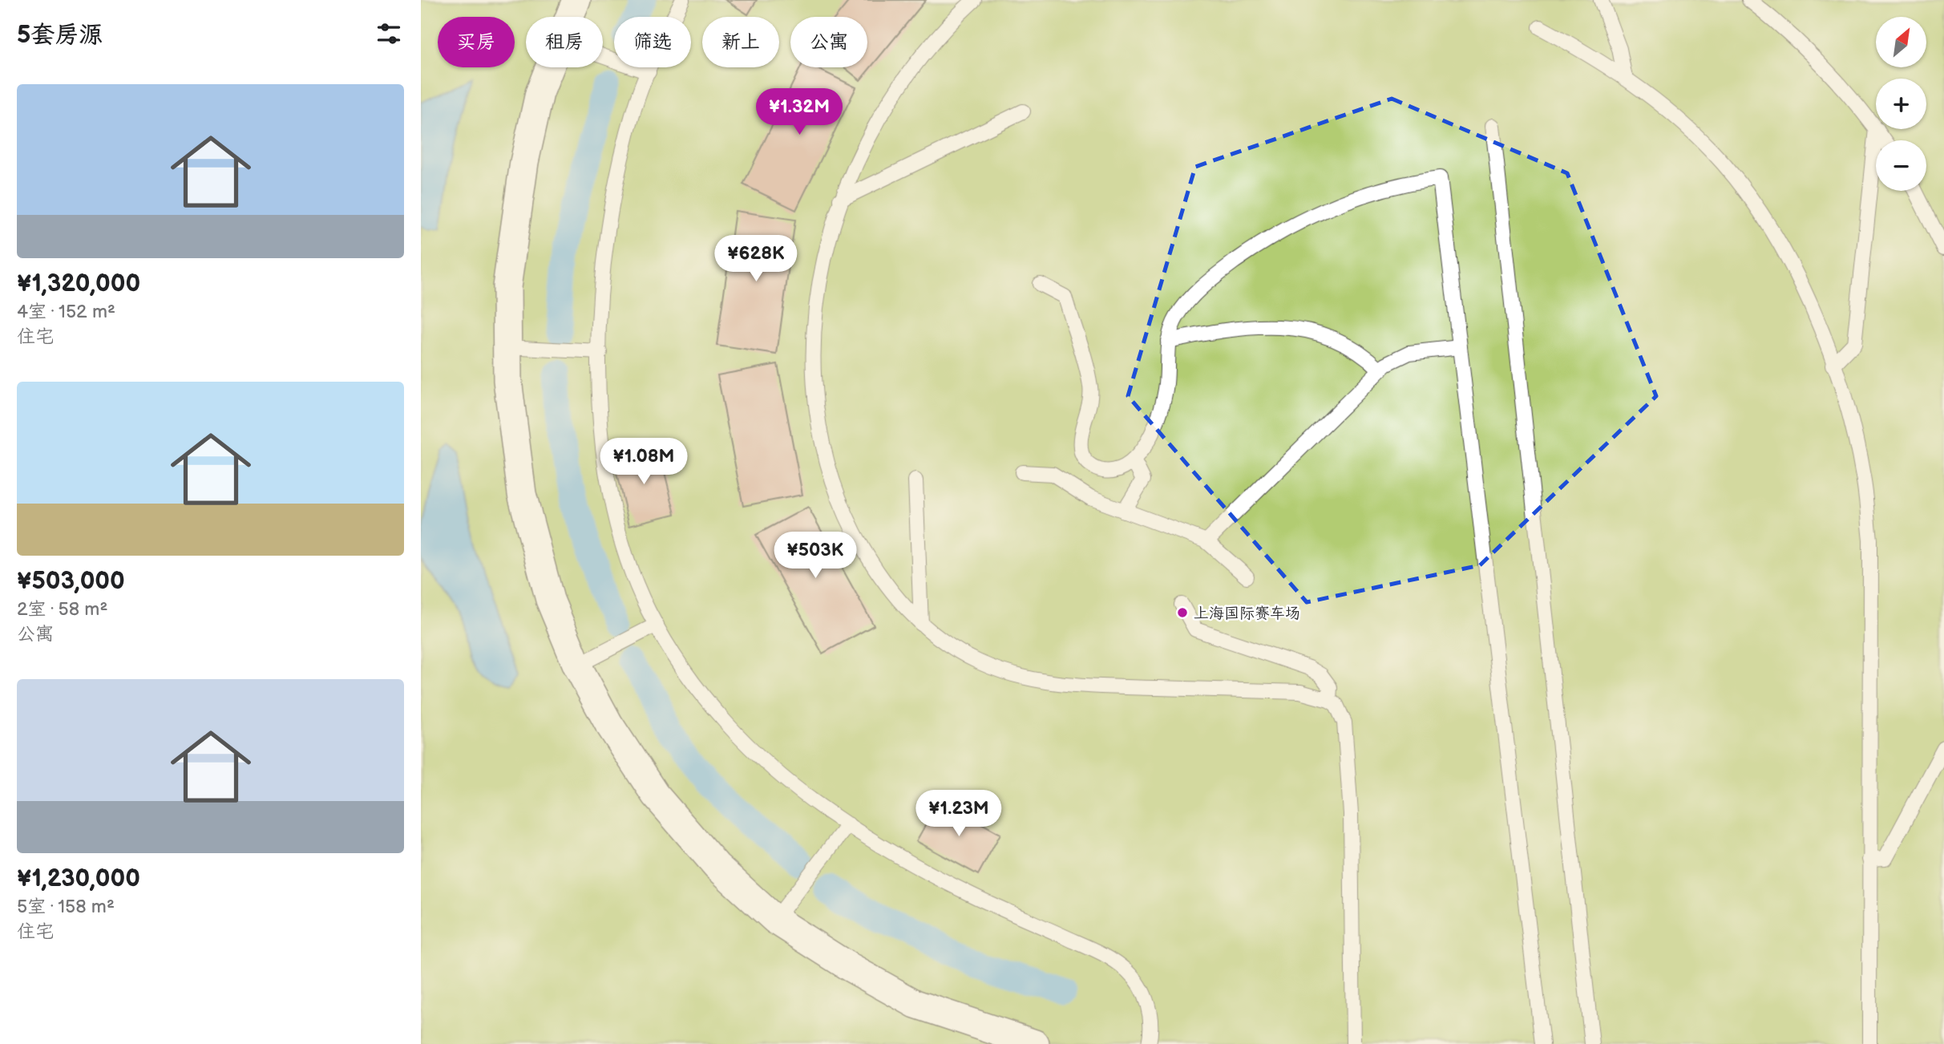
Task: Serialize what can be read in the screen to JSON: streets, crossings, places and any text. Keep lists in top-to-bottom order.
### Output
{
  "places": ["上海国际赛车场"],
  "north": "top right",
  "page": {
    "heading": "5套房源",
    "map_buttons": ["+", "−"],
    "chip": [
      "买房",
      "租房",
      "筛选",
      "新上",
      "公寓"
    ],
    "list": [
      {
        "name": "¥1,320,000",
        "note": "4室 · 152 m² · 住宅"
      },
      {
        "name": "¥503,000",
        "note": "2室 · 58 m² · 公寓"
      },
      {
        "name": "¥1,230,000",
        "note": "5室 · 158 m² · 住宅"
      }
    ],
    "price": [
      "¥1.32M",
      "¥628K",
      "¥1.08M",
      "¥503K",
      "¥1.23M"
    ]
  }
}
